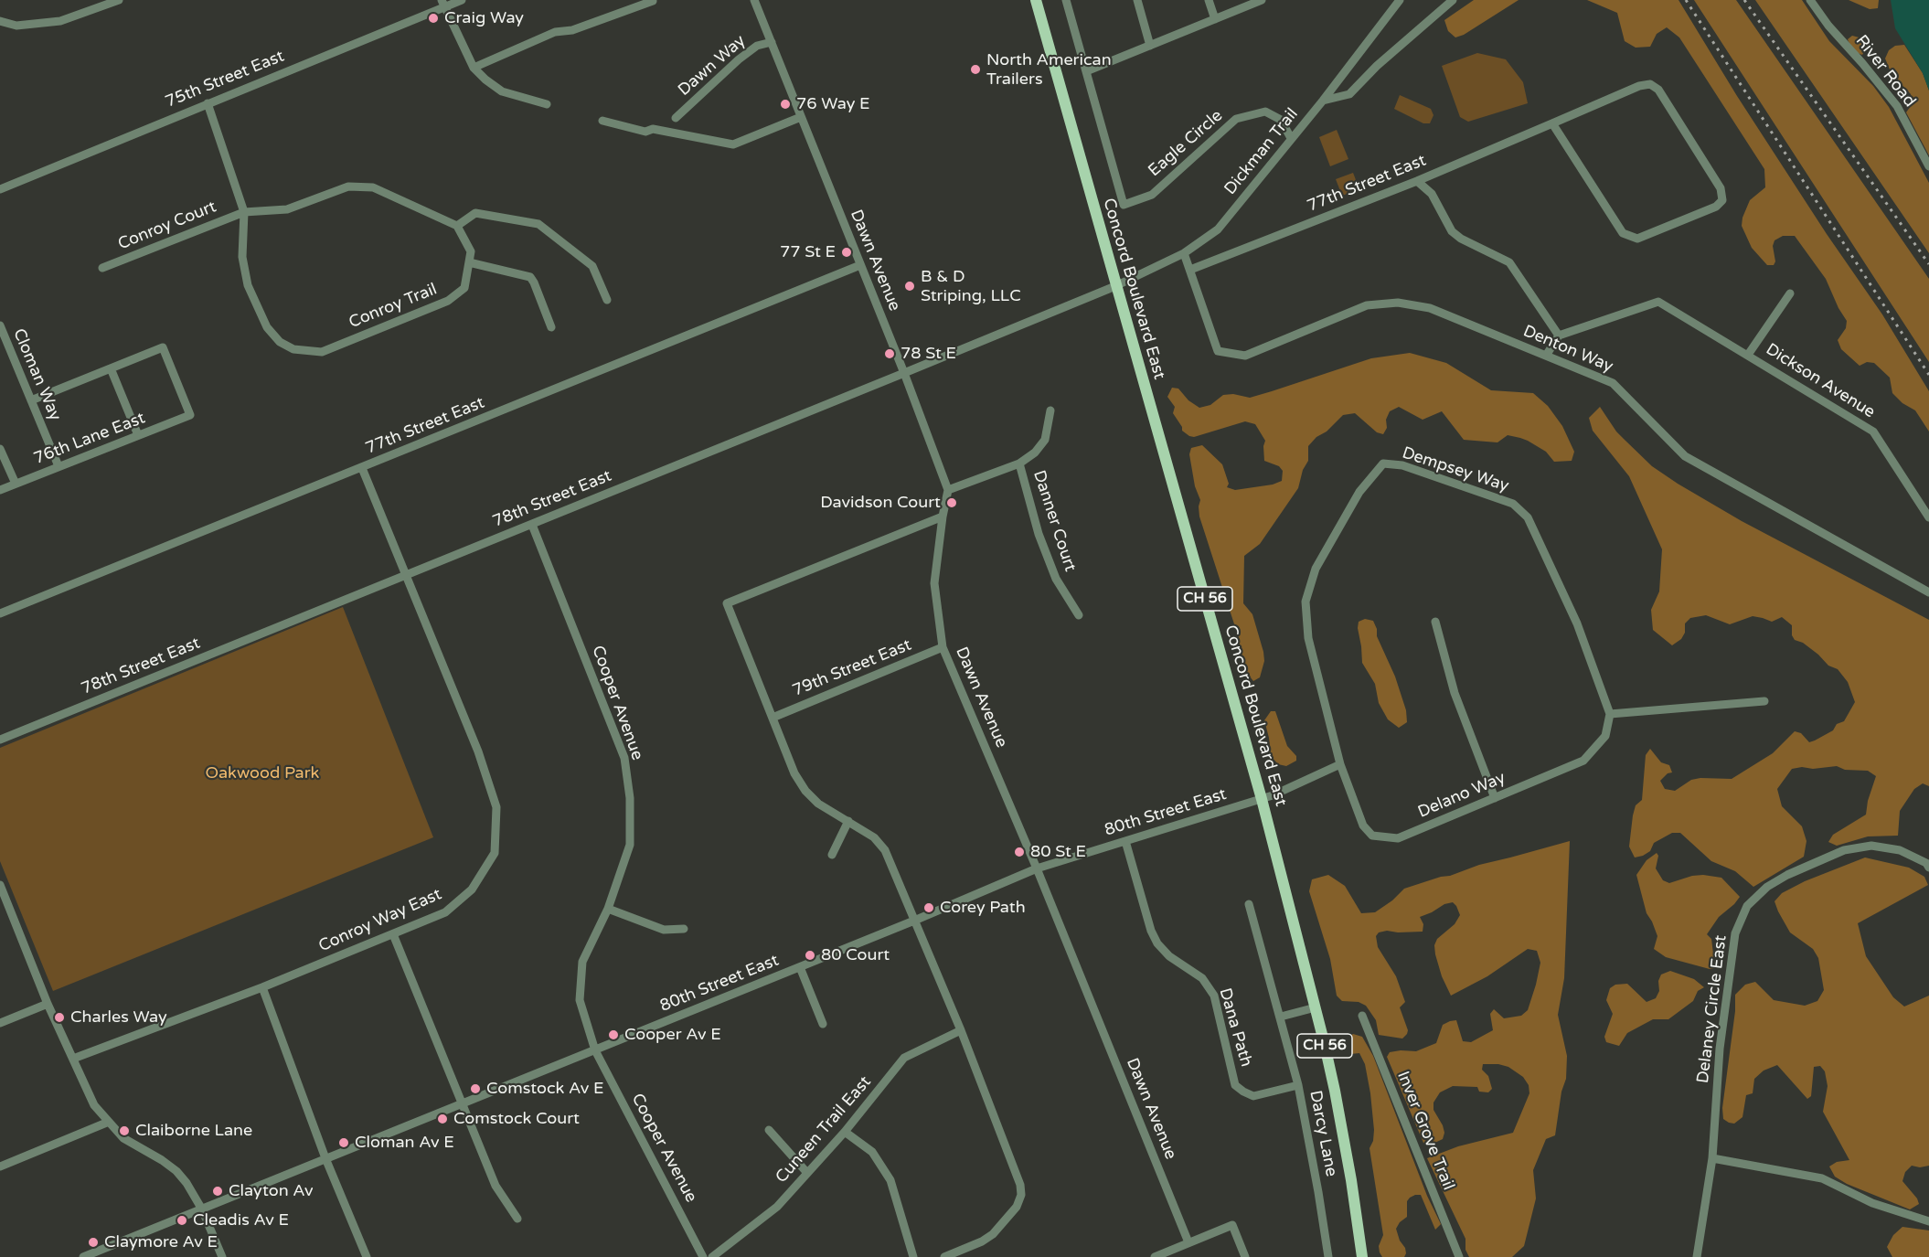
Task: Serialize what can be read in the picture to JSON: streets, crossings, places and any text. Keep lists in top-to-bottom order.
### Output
{
  "streets": {
    "main road": ["Concord Boulevard East", "CH 56"],
    "street": [
      "Dawn Way",
      "River Road",
      "75th Street East",
      "Eagle Circle",
      "Dickman Trail",
      "77th Street East",
      "Conroy Court",
      "Dawn Avenue",
      "Conroy Trail",
      "Denton Way",
      "Cloman Way",
      "Dickson Avenue",
      "76th Lane East",
      "Dempsey Way",
      "78th Street East",
      "Danner Court",
      "79th Street East",
      "Cooper Avenue",
      "Delano Way",
      "80th Street East",
      "Conroy Way East",
      "Delaney Circle East",
      "Dana Path",
      "Cuneen Trail East",
      "Inver Grove Trail",
      "Darcy Lane"
    ]
  },
  "crossings": [
    ["Dawn Way", "Dawn Avenue"],
    ["75th Street East", "Conroy Trail"],
    ["Eagle Circle", "Dickman Trail"],
    ["Dickman Trail", "Concord Boulevard East"],
    ["Dickman Trail", "78th Street East"],
    ["77th Street East", "Dawn Avenue"],
    ["77th Street East", "Denton Way"],
    ["77th Street East", "Conroy Way East"],
    ["Conroy Court", "Conroy Trail"],
    ["Dawn Avenue", "78th Street East"],
    ["Dawn Avenue", "79th Street East"],
    ["Dawn Avenue", "80th Street East"],
    ["Concord Boulevard East", "78th Street East"],
    ["Concord Boulevard East", "80th Street East"],
    ["Cloman Way", "76th Lane East"],
    ["Dempsey Way", "Delano Way"],
    ["Dempsey Way", "80th Street East"],
    ["78th Street East", "Cooper Avenue"],
    ["78th Street East", "Conroy Way East"],
    ["Cooper Avenue", "80th Street East"],
    ["Delano Way", "80th Street East"],
    ["80th Street East", "Dana Path"],
    ["Dana Path", "Darcy Lane"]
  ],
  "parks": ["Oakwood Park"],
  "places": [
    "Craig Way",
    "North American Trailers",
    "76 Way E",
    "77 St E",
    "B & D Striping, LLC",
    "78 St E",
    "Davidson Court",
    "80 St E",
    "Corey Path",
    "80 Court",
    "Charles Way",
    "Cooper Av E",
    "Comstock Av E",
    "Comstock Court",
    "Claiborne Lane",
    "Cloman Av E",
    "Clayton Av",
    "Cleadis Av E",
    "Claymore Av E"
  ]
}
